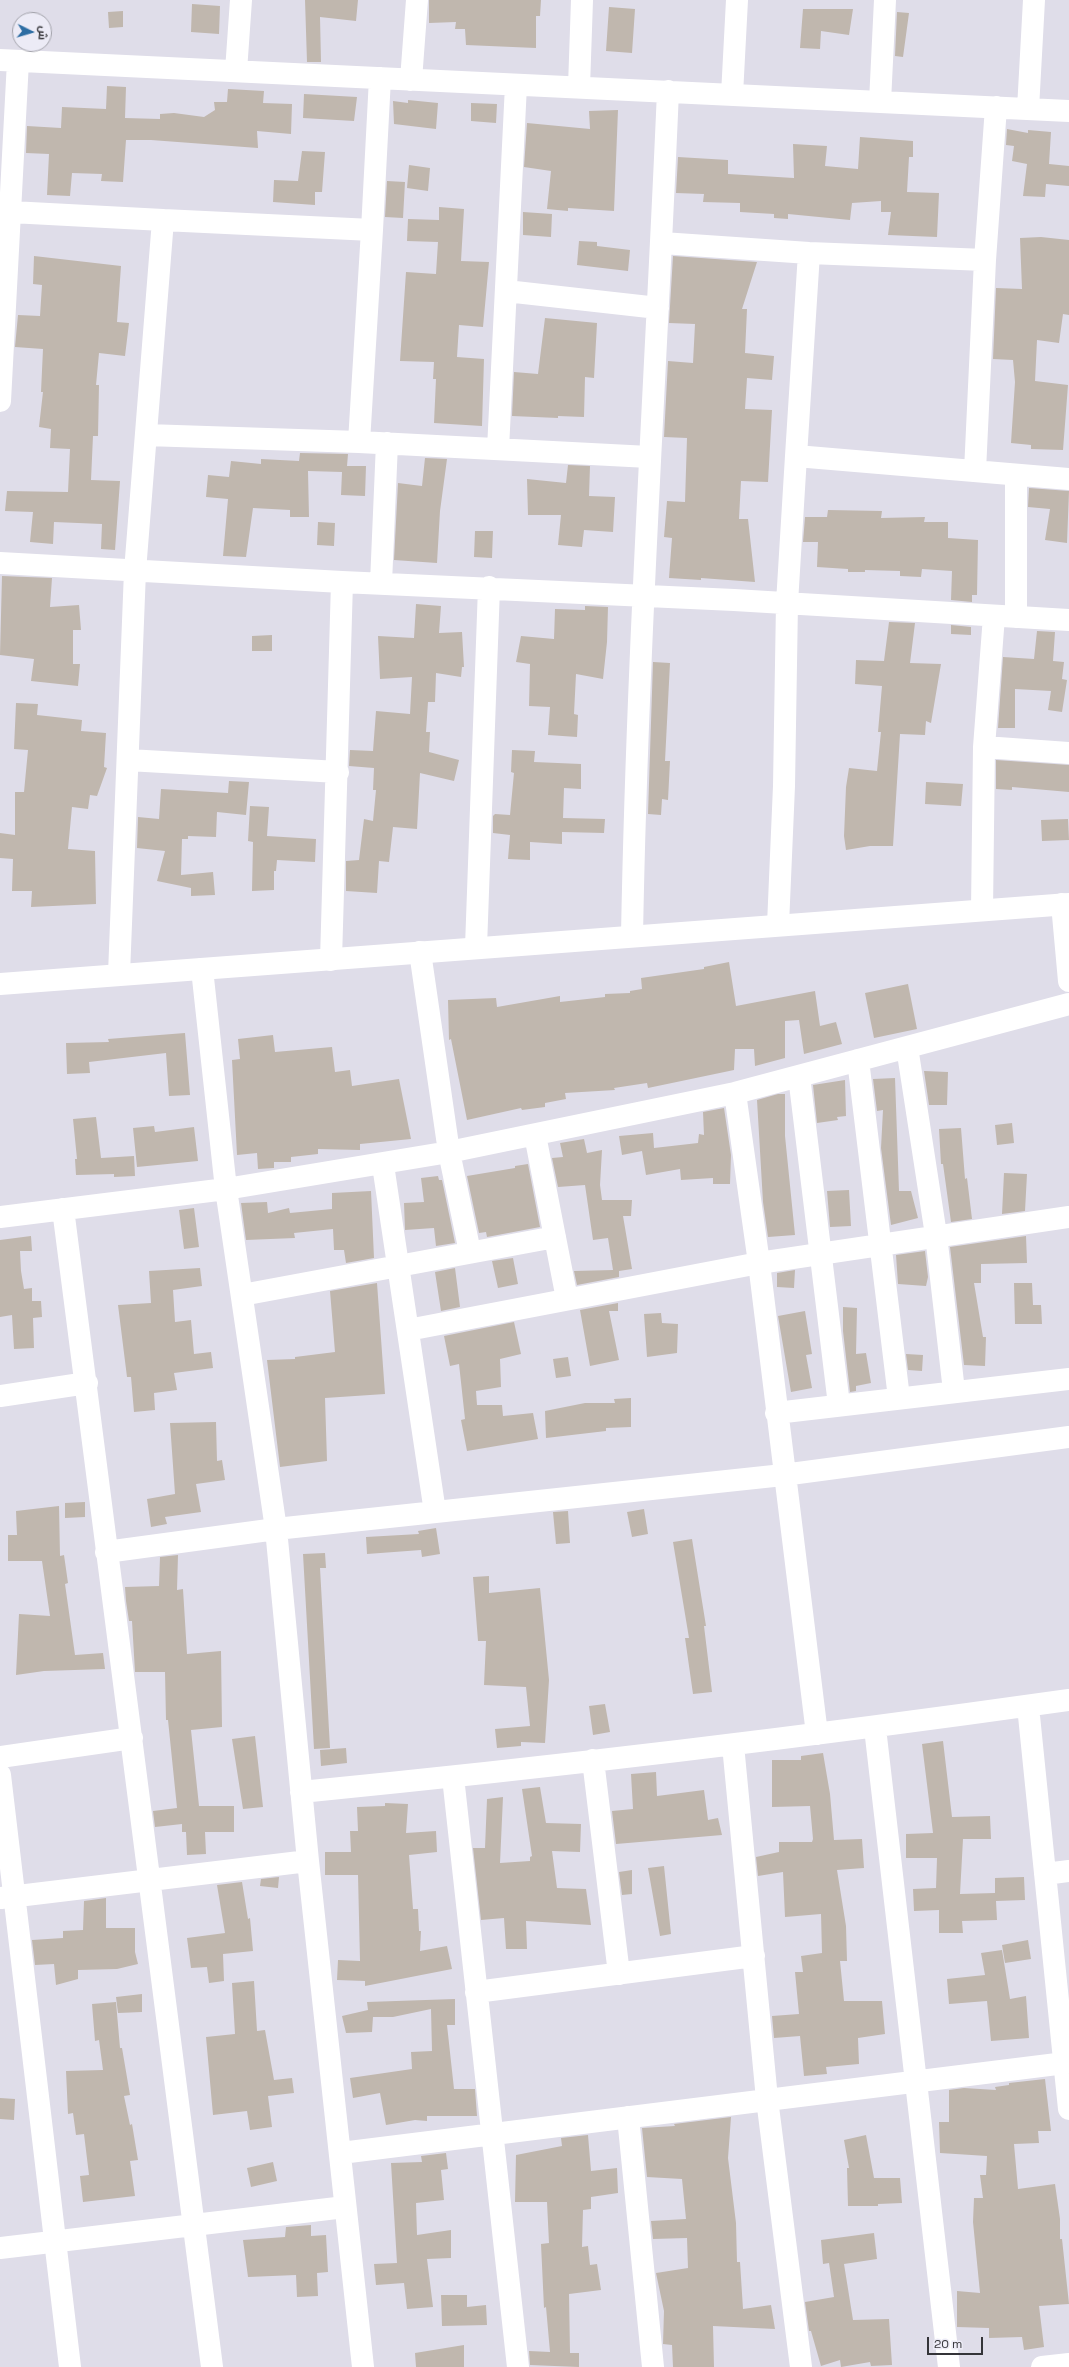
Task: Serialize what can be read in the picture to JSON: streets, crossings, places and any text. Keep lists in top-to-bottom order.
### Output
{
  "scale_bar": "20 m",
  "north": "right"
}
